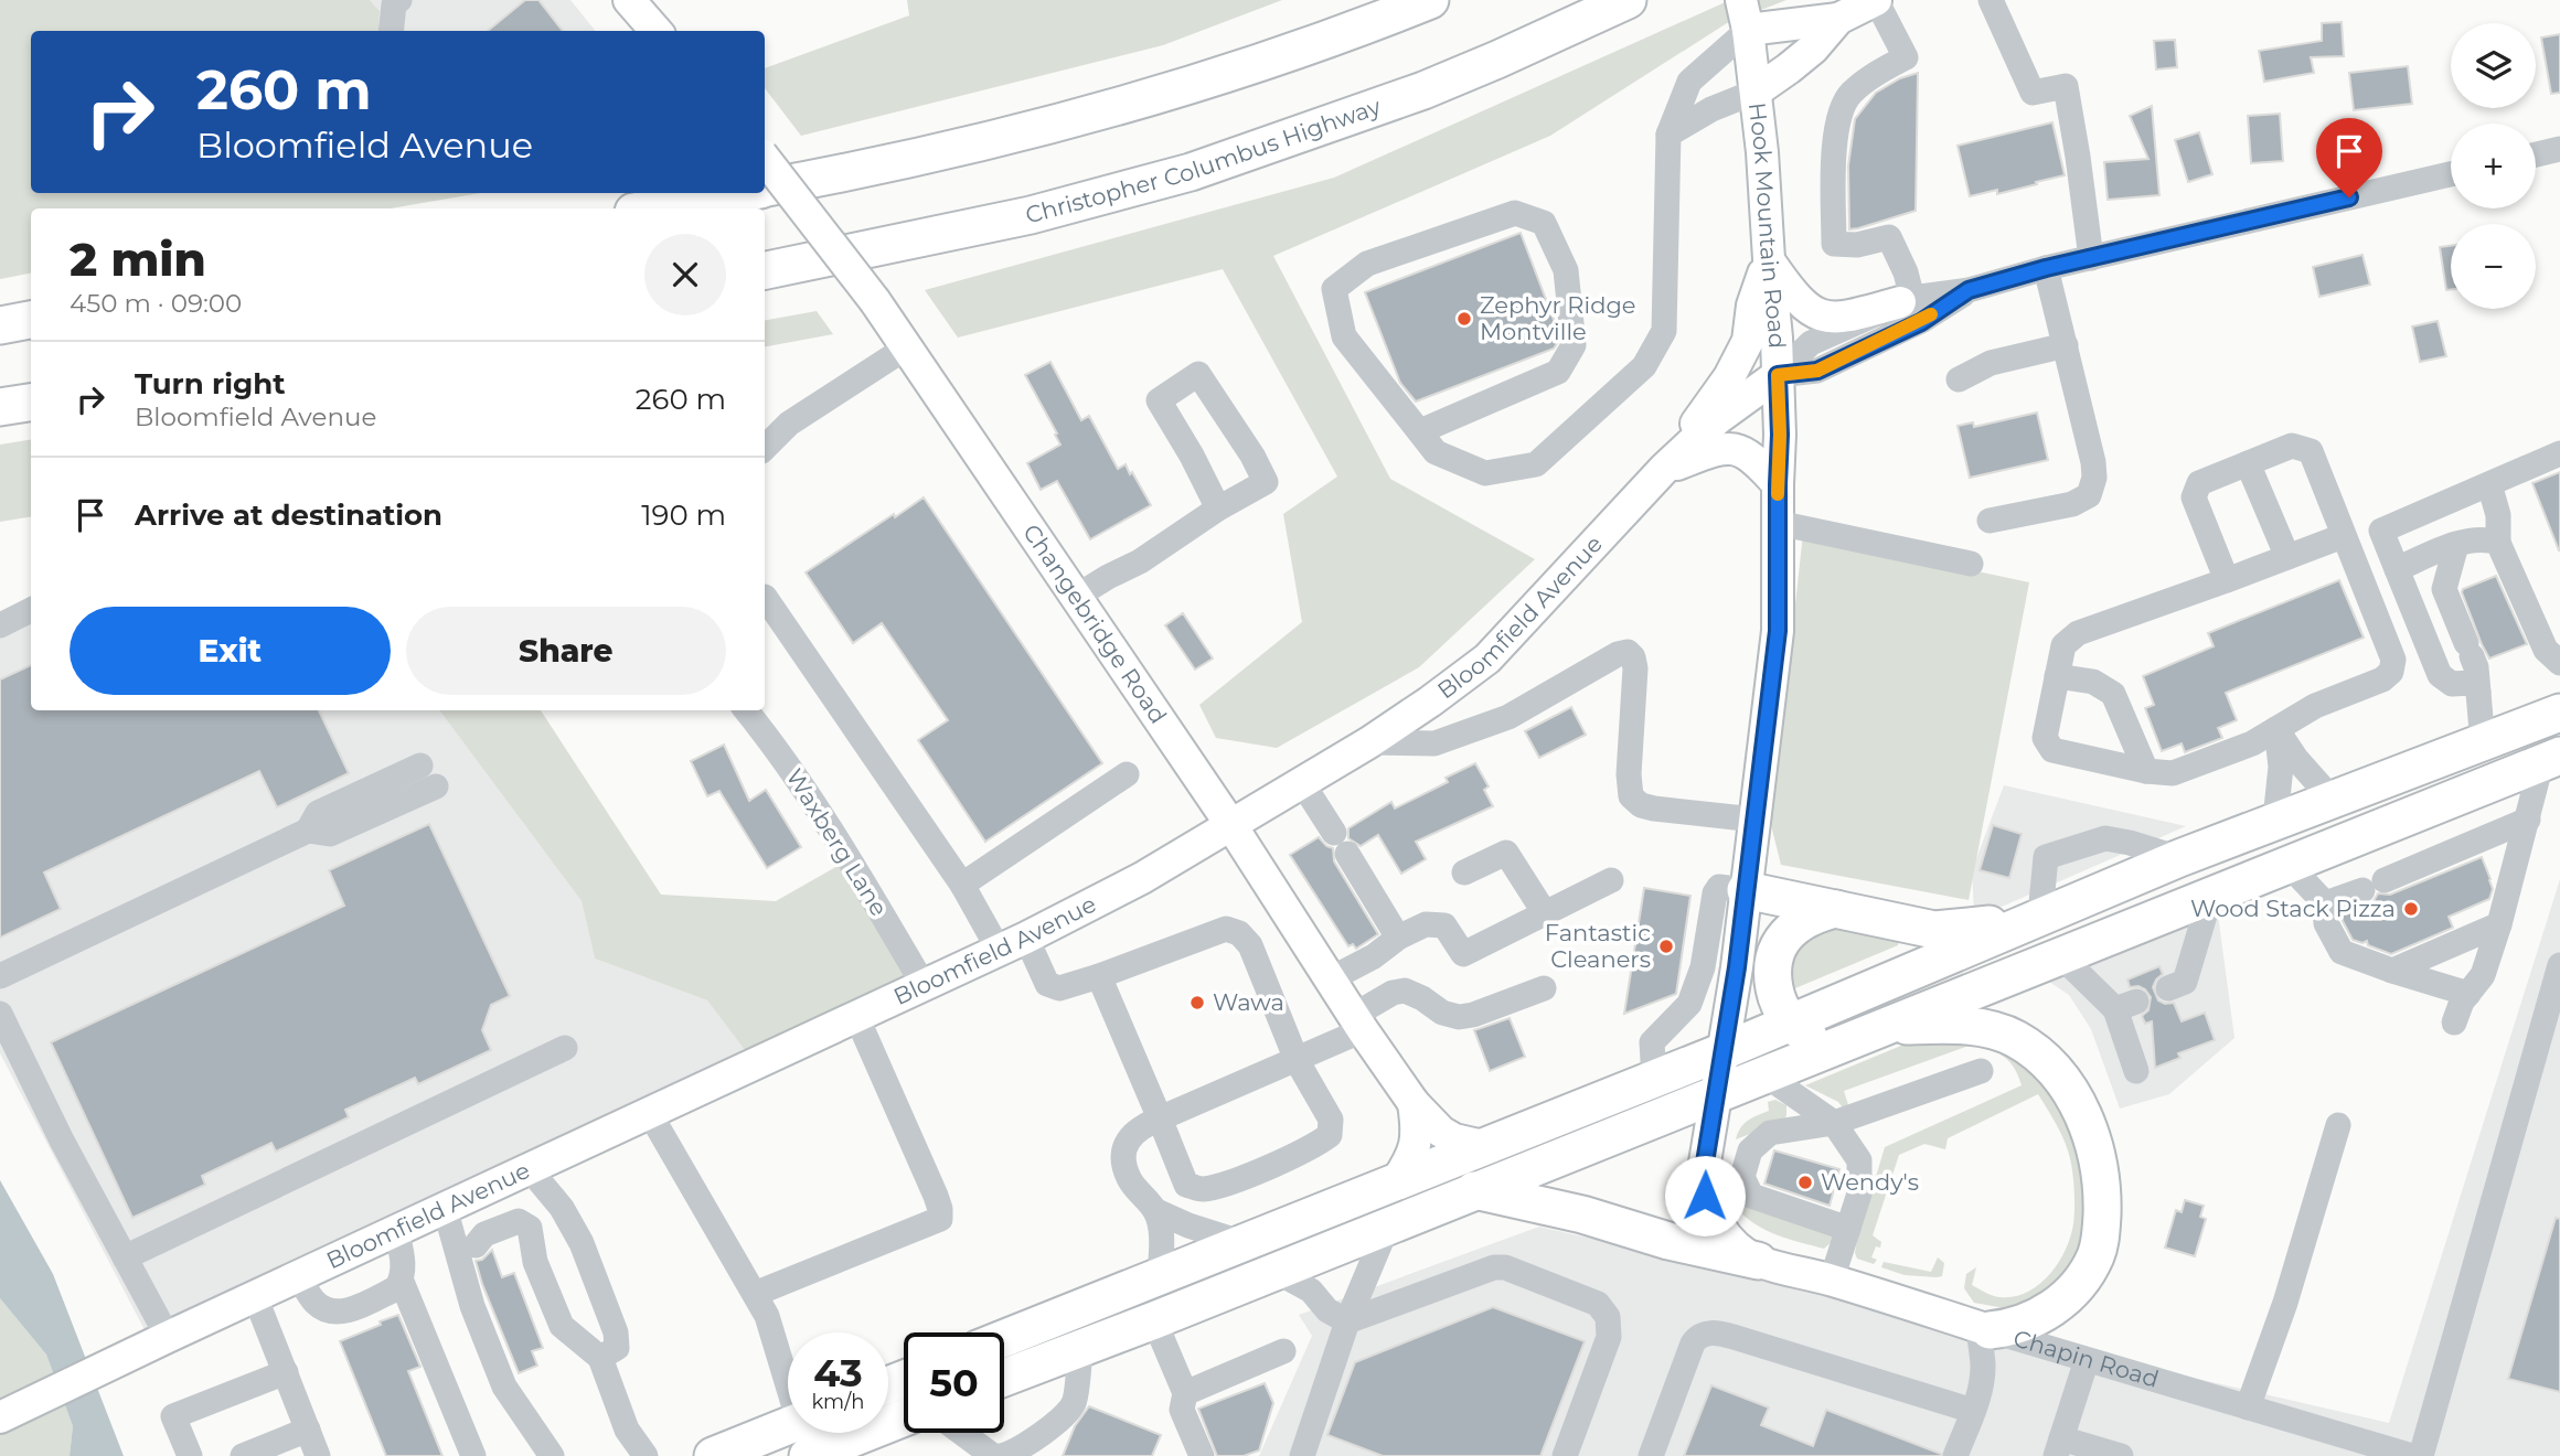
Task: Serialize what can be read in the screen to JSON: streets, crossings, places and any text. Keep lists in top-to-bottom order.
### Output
{
  "streets": {
    "highway": ["Christopher Columbus Highway"],
    "main road": [
      "Hook Mountain Road",
      "Bloomfield Avenue",
      "Changebridge Road",
      "Chapin Road"
    ],
    "street": ["Waxberg Lane"]
  },
  "crossings": [
    ["Hook Mountain Road", "Bloomfield Avenue"],
    ["Hook Mountain Road", "Chapin Road"],
    ["Bloomfield Avenue", "Changebridge Road"],
    ["Bloomfield Avenue", "Waxberg Lane"]
  ],
  "places": [
    "Zephyr Ridge Montville",
    "Wood Stack Pizza",
    "Fantastic Cleaners",
    "Wawa",
    "Wendy's"
  ],
  "page": {
    "map_buttons": ["+", "−"],
    "turn": ["260 m", "Bloomfield Avenue"],
    "heading": ["2 min", "450 m · 09:00"],
    "list": [
      {
        "name": "Turn right",
        "note": "Bloomfield Avenue",
        "value": "260 m"
      },
      {
        "name": "Arrive at destination",
        "value": "190 m"
      }
    ],
    "buttons": ["Exit", "Share"],
    "speed": "43 km/h",
    "limit": "50"
  }
}
